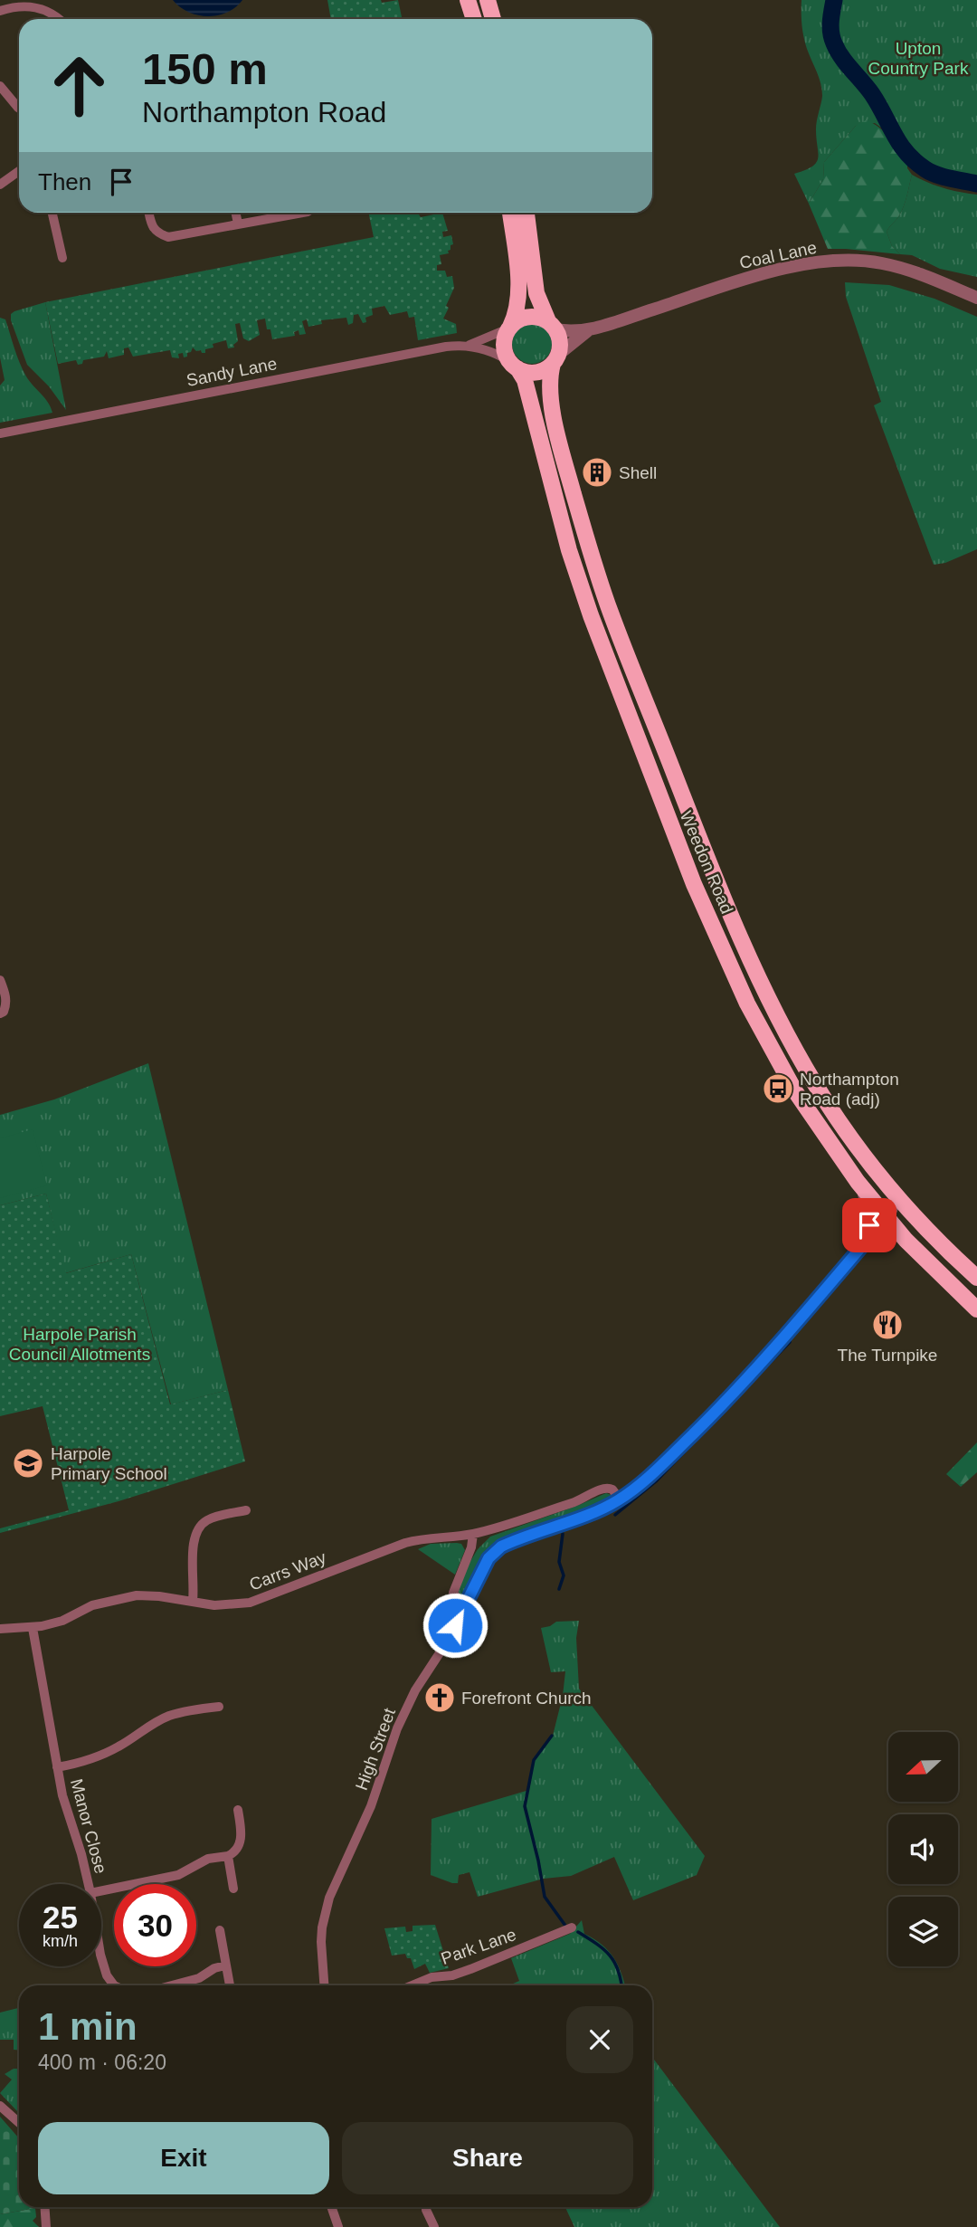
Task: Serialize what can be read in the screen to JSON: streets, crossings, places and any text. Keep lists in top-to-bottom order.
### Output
{
  "streets": {
    "highway": ["Weedon Road"],
    "street": [
      "Coal Lane",
      "Sandy Lane",
      "Carrs Way",
      "High Street",
      "Manor Close",
      "Park Lane"
    ]
  },
  "crossings": [
    ["Coal Lane", "Weedon Road"],
    ["Weedon Road", "High Street"],
    ["Carrs Way", "High Street"],
    ["Carrs Way", "Manor Close"]
  ],
  "parks": ["Upton Country Park", "Harpole Parish Council Allotments"],
  "places": {
    "building": ["Shell"],
    "bus stop": ["Northampton Road (adj)"],
    "restaurant": ["The Turnpike"],
    "school or university": ["Harpole Primary School"],
    "church": ["Forefront Church"]
  },
  "north": "left",
  "page": {
    "turn": ["150 m", "Northampton Road"],
    "then": "Then",
    "speed": "25 km/h",
    "limit": "30",
    "heading": ["1 min", "400 m · 06:20"],
    "buttons": ["Exit", "Share"]
  }
}
